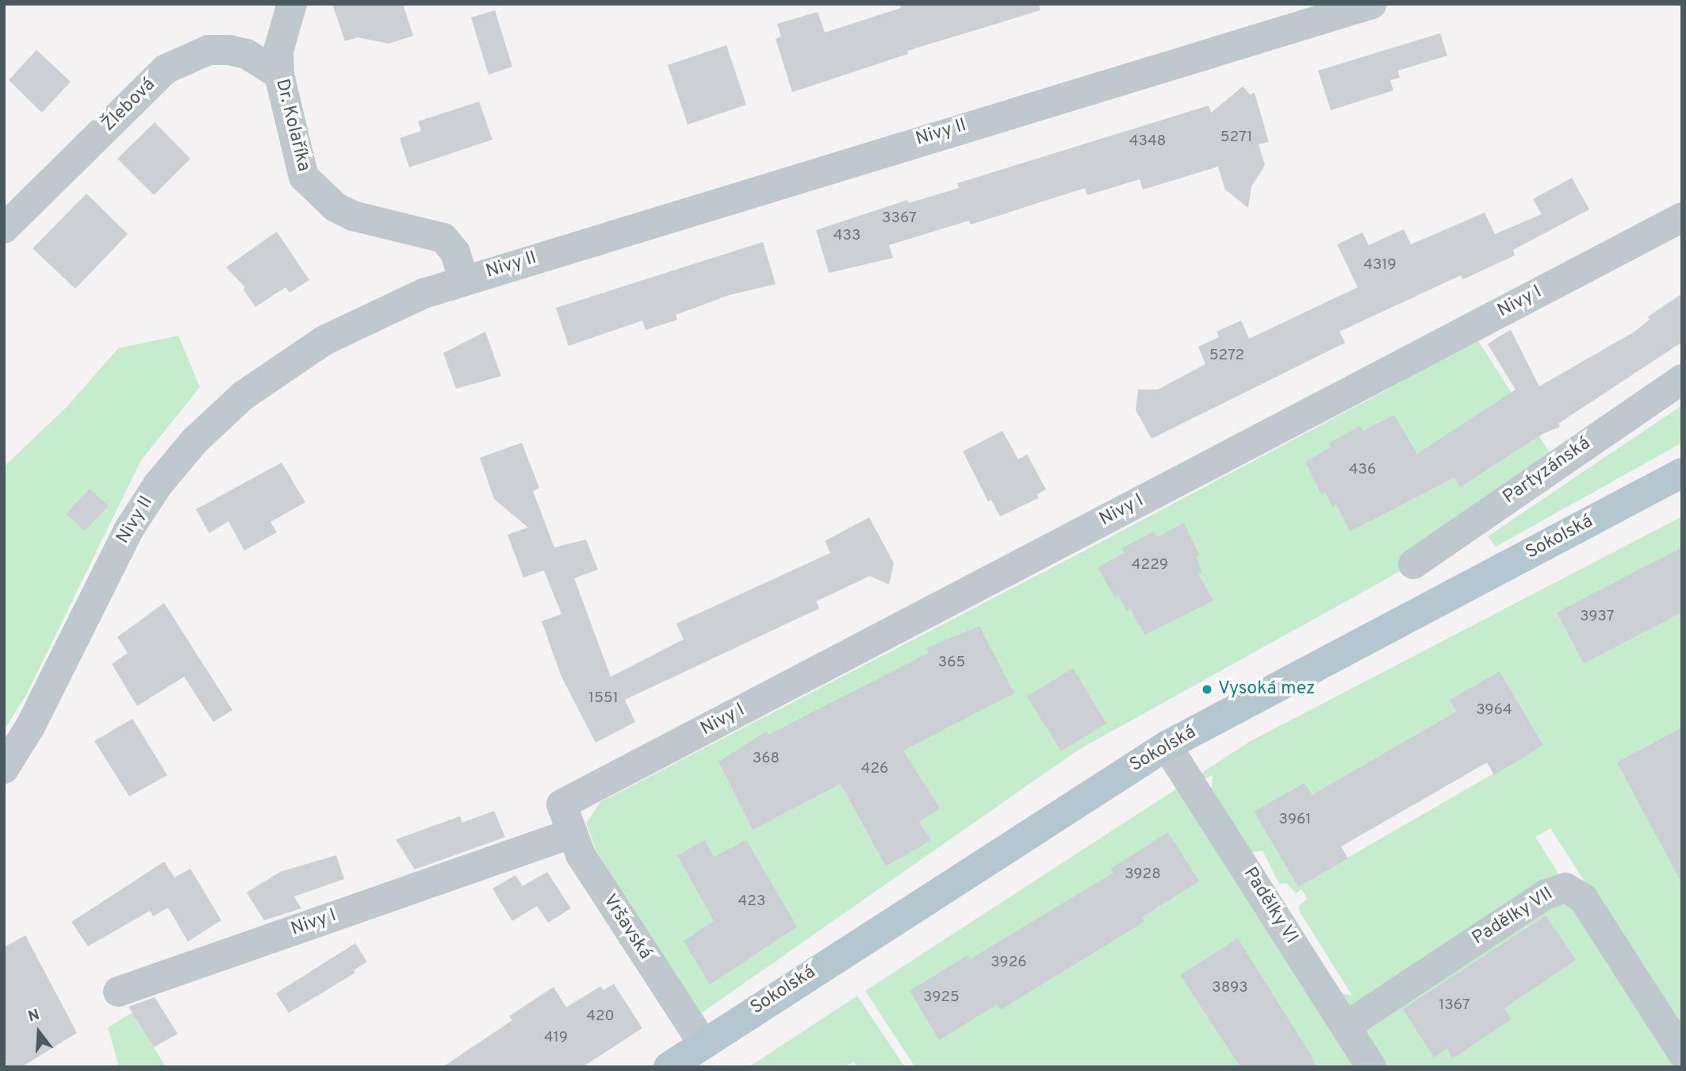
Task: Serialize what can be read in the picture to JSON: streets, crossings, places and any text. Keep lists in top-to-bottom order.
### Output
{
  "streets": {
    "main road": ["Sokolská"],
    "street": [
      "Žlebová",
      "Dr. Kolaříka",
      "Nivy II",
      "Nivy I",
      "Partyzánská",
      "Padělky VI",
      "Padělky VII",
      "Vršavská"
    ]
  },
  "crossings": [
    ["Žlebová", "Dr. Kolaříka"],
    ["Dr. Kolaříka", "Nivy II"],
    ["Nivy I", "Vršavská"],
    ["Sokolská", "Padělky VI"],
    ["Sokolská", "Vršavská"],
    ["Padělky VI", "Padělky VII"]
  ],
  "places": ["Vysoká mez"],
  "house_numbers": [
    "5271",
    "4348",
    "3367",
    "433",
    "4319",
    "5272",
    "436",
    "4229",
    "3937",
    "365",
    "1551",
    "3964",
    "368",
    "426",
    "3961",
    "3928",
    "423",
    "3926",
    "3893",
    "3925",
    "1367",
    "420",
    "419"
  ],
  "north": "top"
}
